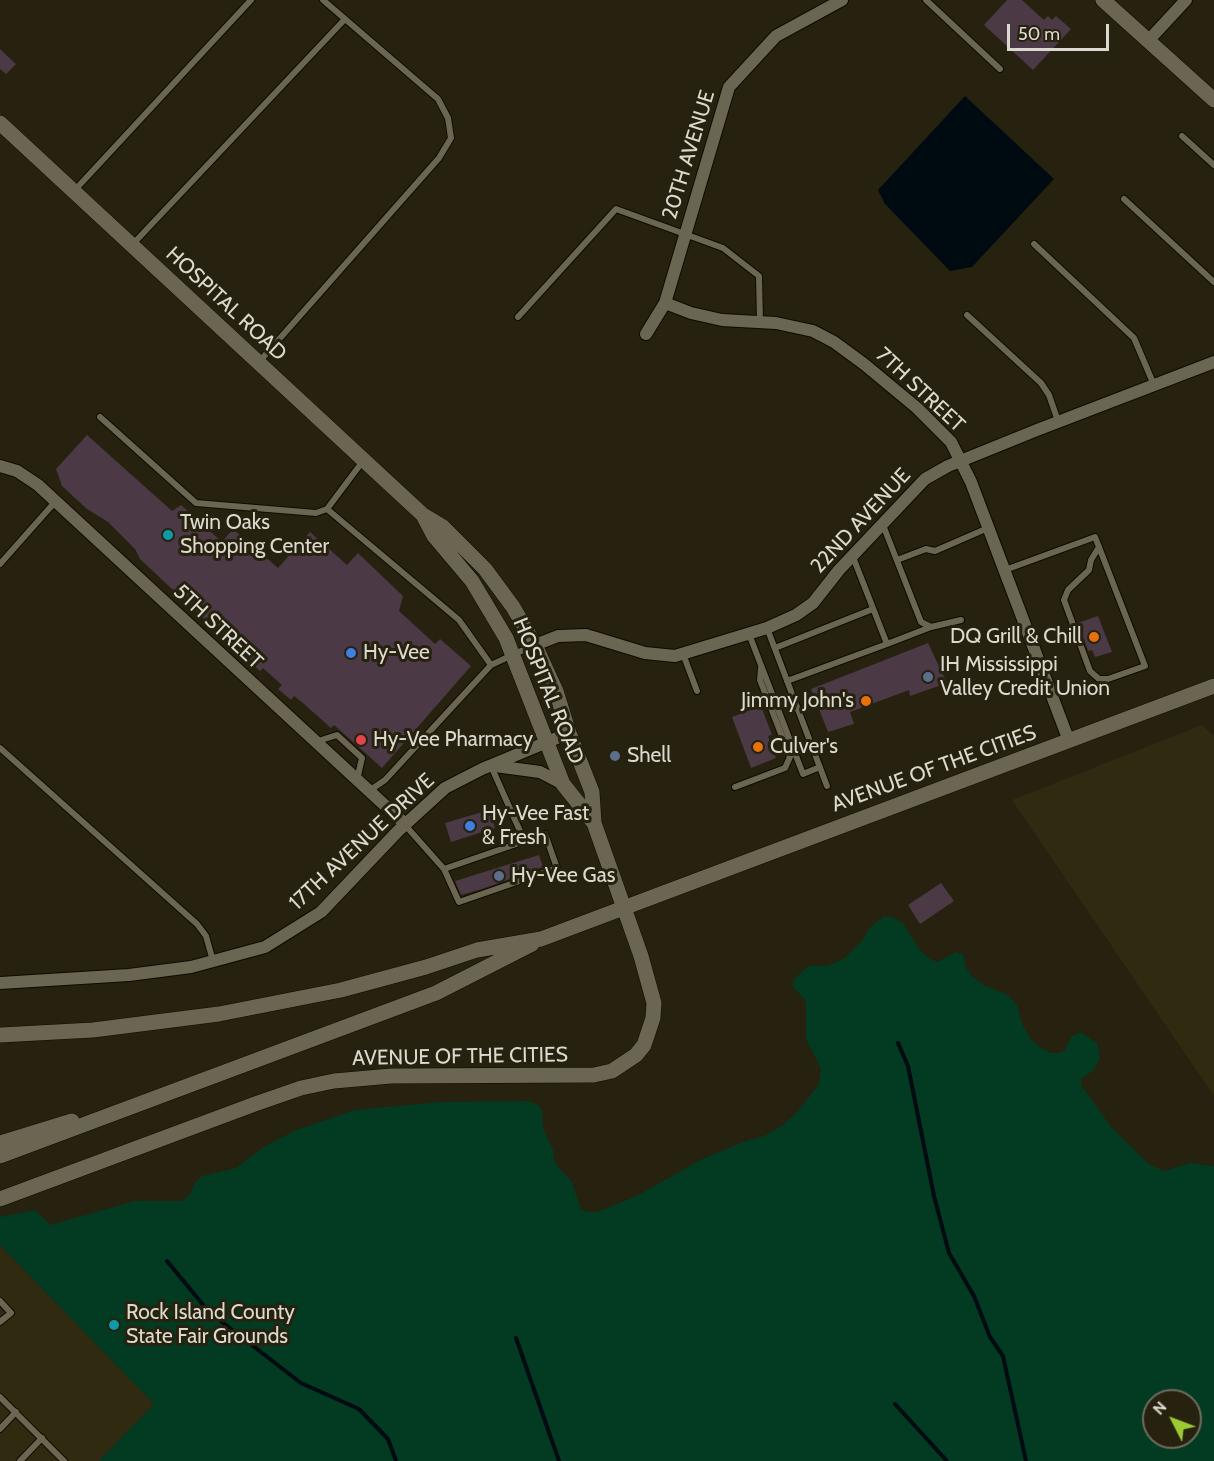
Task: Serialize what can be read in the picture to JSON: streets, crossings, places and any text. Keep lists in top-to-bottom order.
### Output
{
  "streets": {
    "street": [
      "20TH AVENUE",
      "HOSPITAL ROAD",
      "7TH STREET",
      "22ND AVENUE",
      "5TH STREET",
      "AVENUE OF THE CITIES",
      "17TH AVENUE DRIVE"
    ]
  },
  "crossings": [
    ["20TH AVENUE", "7TH STREET"],
    ["HOSPITAL ROAD", "22ND AVENUE"],
    ["HOSPITAL ROAD", "AVENUE OF THE CITIES"],
    ["HOSPITAL ROAD", "17TH AVENUE DRIVE"],
    ["7TH STREET", "22ND AVENUE"],
    ["7TH STREET", "AVENUE OF THE CITIES"],
    ["5TH STREET", "17TH AVENUE DRIVE"]
  ],
  "places": [
    "Twin Oaks Shopping Center",
    "DQ Grill & Chill",
    "Hy-Vee",
    "IH Mississippi Valley Credit Union",
    "Jimmy John's",
    "Hy-Vee Pharmacy",
    "Culver's",
    "Shell",
    "Hy-Vee Fast & Fresh",
    "Hy-Vee Gas",
    "Rock Island County State Fair Grounds"
  ],
  "scale_bar": "50 m",
  "north": "top left"
}
